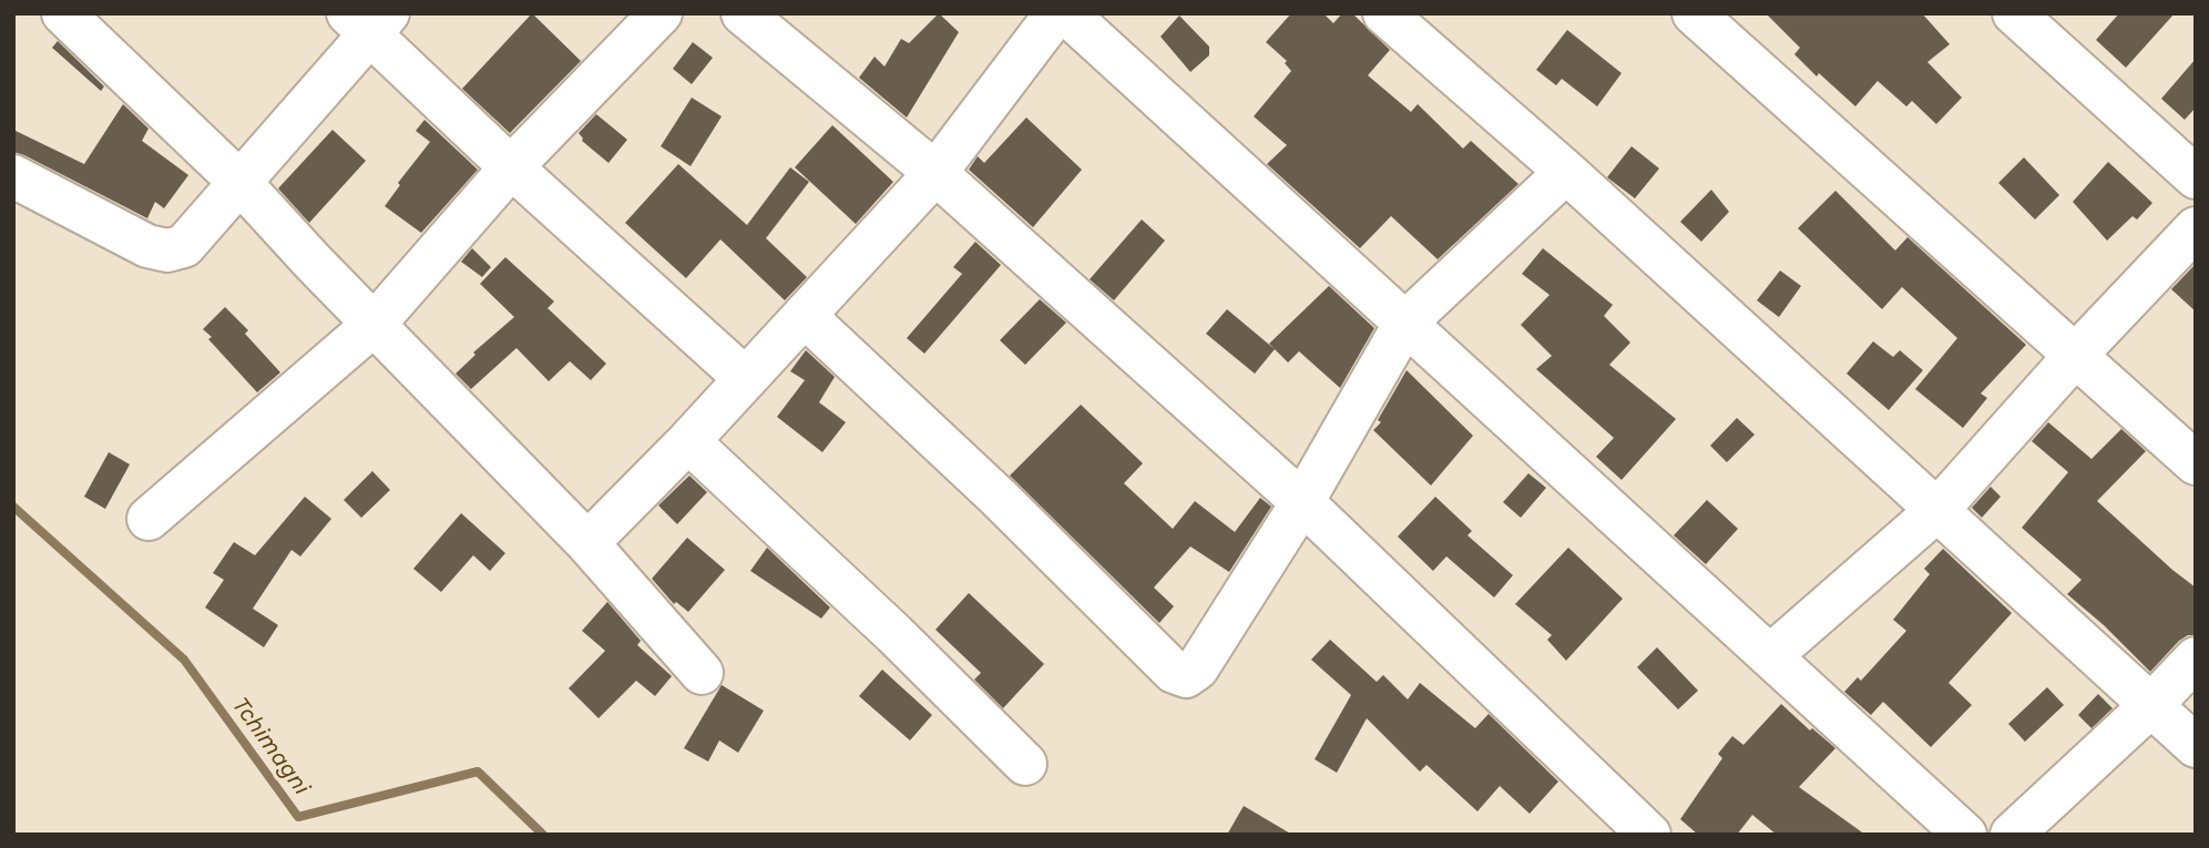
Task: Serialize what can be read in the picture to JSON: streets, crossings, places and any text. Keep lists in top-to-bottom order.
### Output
{
  "water": ["Tchimagni"]
}
